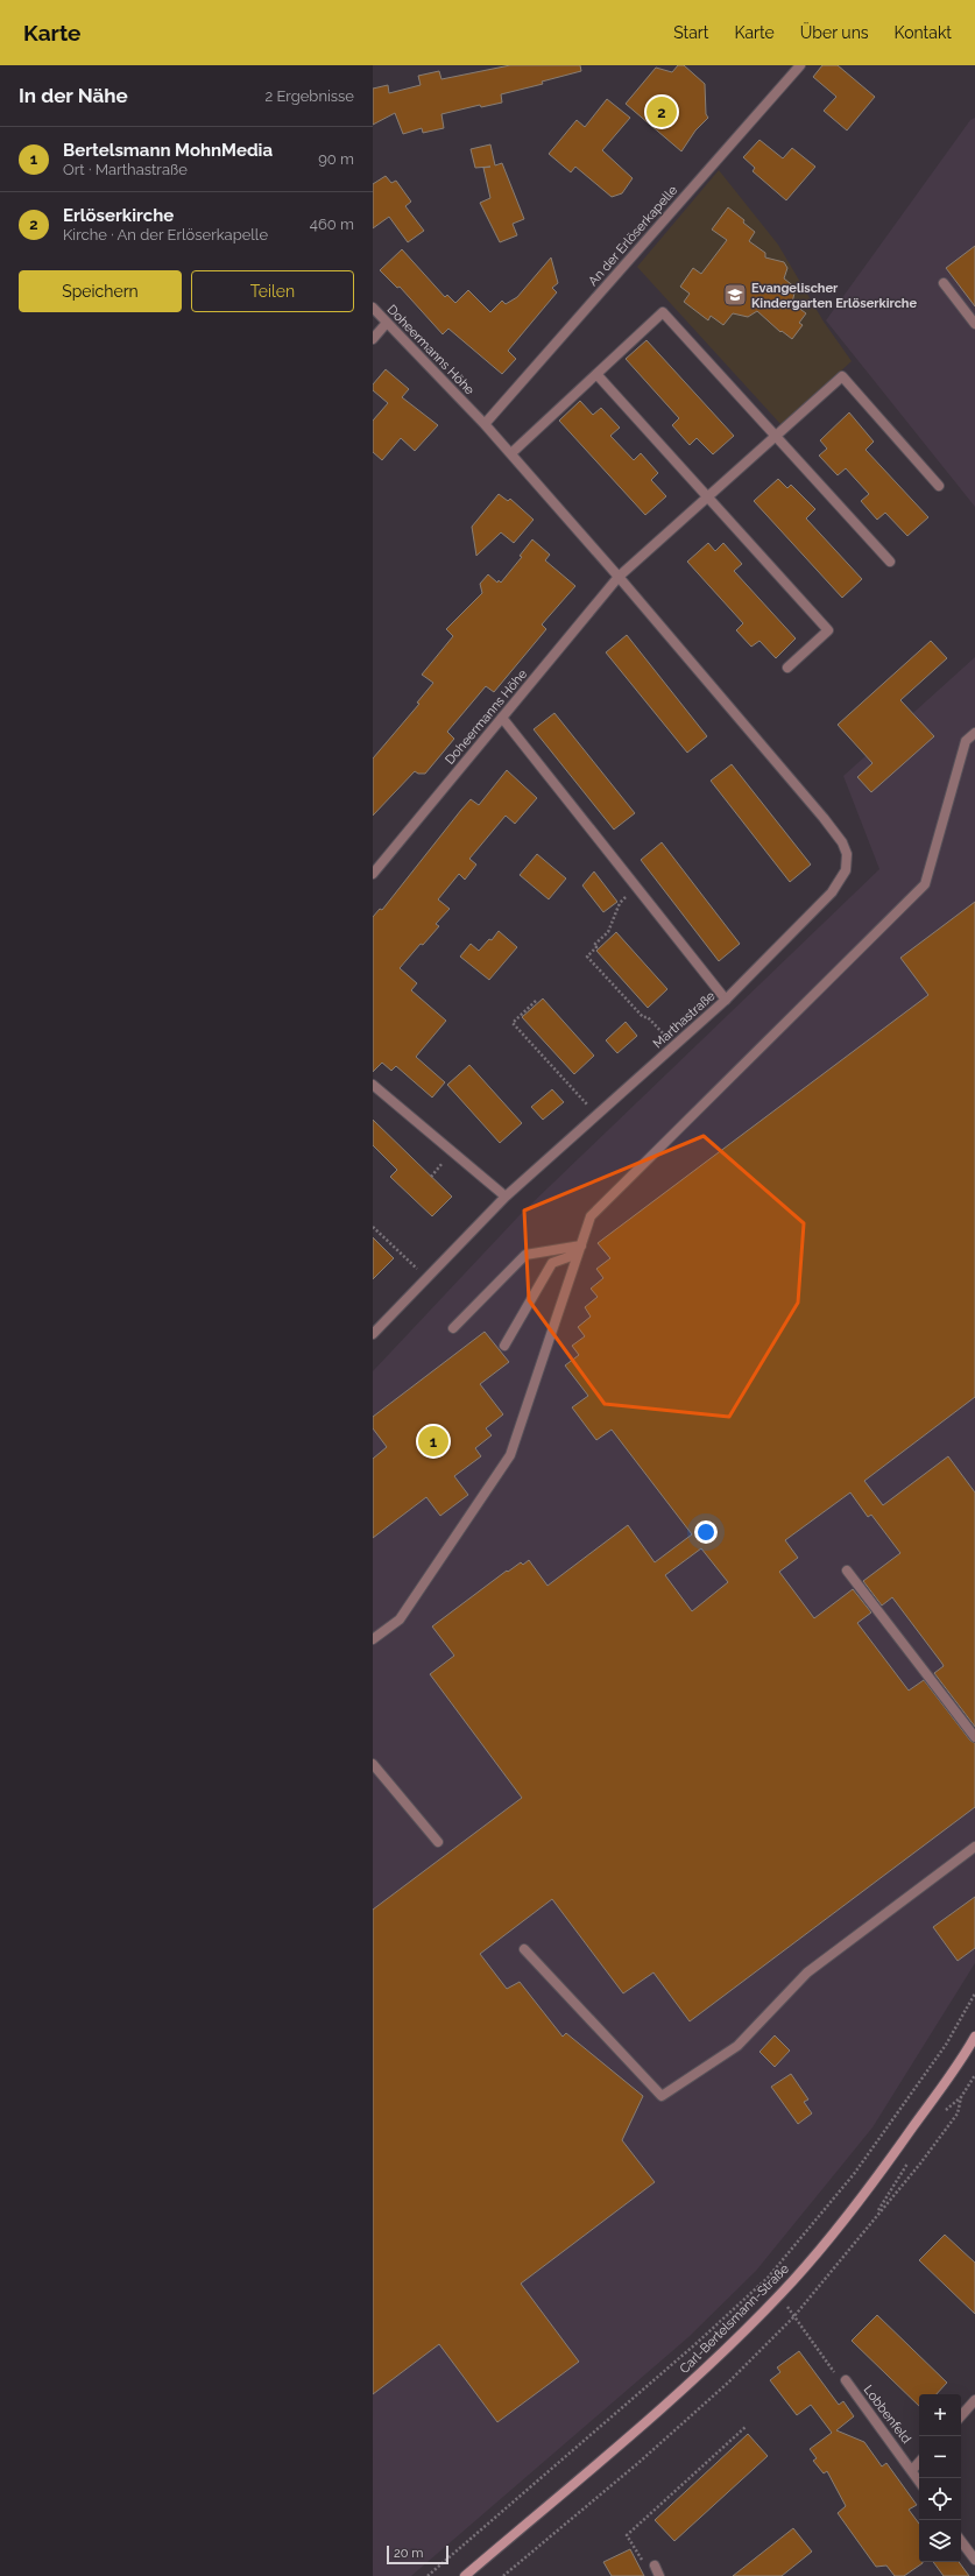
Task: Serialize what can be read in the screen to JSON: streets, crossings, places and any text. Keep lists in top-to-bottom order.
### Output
{
  "streets": {
    "main road": ["Carl-Bertelsmann-Straße"],
    "street": [
      "An der Erlöserkapelle",
      "Doheermanns Höhe",
      "Marthastraße",
      "Lobbenfeld"
    ]
  },
  "crossings": [
    ["An der Erlöserkapelle", "Doheermanns Höhe"],
    ["Doheermanns Höhe", "Marthastraße"]
  ],
  "places": {
    "school or university": ["Evangelischer Kindergarten Erlöserkirche"]
  },
  "scale_bar": "20 m",
  "page": {
    "header": "Karte",
    "nav": [
      "Start",
      "Karte",
      "Über uns",
      "Kontakt"
    ],
    "heading": ["In der Nähe", "2 Ergebnisse"],
    "pins": ["2", "1"],
    "list": [
      {
        "mark": "1",
        "name": "Bertelsmann MohnMedia",
        "note": "Ort · Marthastraße",
        "value": "90 m"
      },
      {
        "mark": "2",
        "name": "Erlöserkirche",
        "note": "Kirche · An der Erlöserkapelle",
        "value": "460 m"
      }
    ],
    "buttons": ["Speichern", "Teilen"],
    "map_buttons": ["+", "−"],
    "scale": "20 m"
  }
}
